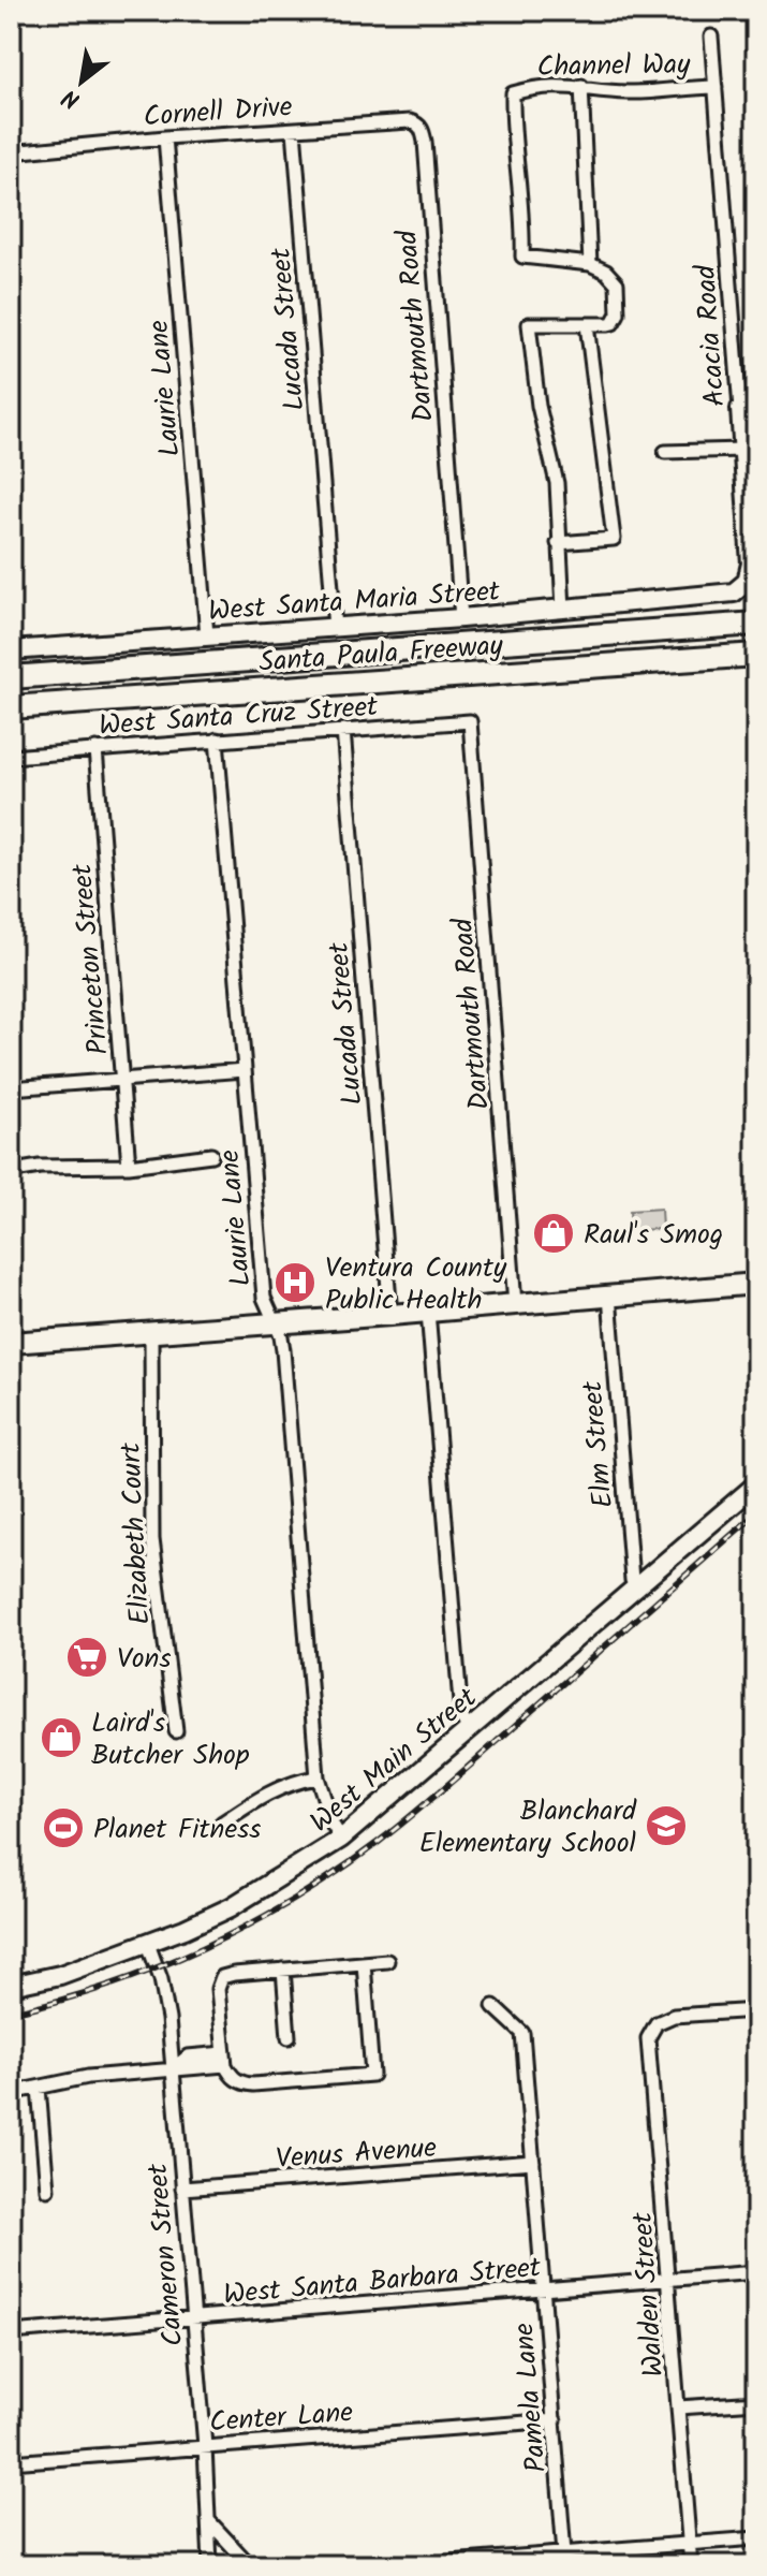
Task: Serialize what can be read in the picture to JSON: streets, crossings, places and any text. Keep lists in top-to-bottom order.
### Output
{
  "streets": {
    "highway": ["Santa Paula Freeway"],
    "street": [
      "Channel Way",
      "Cornell Drive",
      "Dartmouth Road",
      "Lucada Street",
      "Acacia Road",
      "Laurie Lane",
      "West Santa Maria Street",
      "West Santa Cruz Street",
      "Princeton Street",
      "Elm Street",
      "Elizabeth Court",
      "West Main Street",
      "Venus Avenue",
      "Cameron Street",
      "West Santa Barbara Street",
      "Walden Street",
      "Pamela Lane",
      "Center Lane"
    ]
  },
  "crossings": [
    ["Channel Way", "Acacia Road"],
    ["Cornell Drive", "Dartmouth Road"],
    ["Cornell Drive", "Lucada Street"],
    ["Cornell Drive", "Laurie Lane"],
    ["Dartmouth Road", "West Santa Maria Street"],
    ["Dartmouth Road", "West Santa Cruz Street"],
    ["Lucada Street", "West Santa Maria Street"],
    ["Lucada Street", "West Santa Cruz Street"],
    ["Acacia Road", "West Santa Maria Street"],
    ["Laurie Lane", "West Santa Maria Street"],
    ["Laurie Lane", "West Santa Cruz Street"],
    ["Laurie Lane", "West Main Street"],
    ["West Santa Cruz Street", "Princeton Street"],
    ["Elm Street", "West Main Street"],
    ["West Main Street", "Cameron Street"],
    ["Venus Avenue", "Cameron Street"],
    ["Venus Avenue", "Pamela Lane"],
    ["Cameron Street", "West Santa Barbara Street"],
    ["Cameron Street", "Center Lane"],
    ["West Santa Barbara Street", "Walden Street"],
    ["West Santa Barbara Street", "Pamela Lane"],
    ["Pamela Lane", "Center Lane"]
  ],
  "places": {
    "shop": ["Raul's Smog", "Laird's Butcher Shop"],
    "hospital": ["Ventura County Public Health"],
    "supermarket": ["Vons"],
    "school or university": ["Blanchard Elementary School"],
    "sports": ["Planet Fitness"]
  },
  "north": "bottom left"
}
